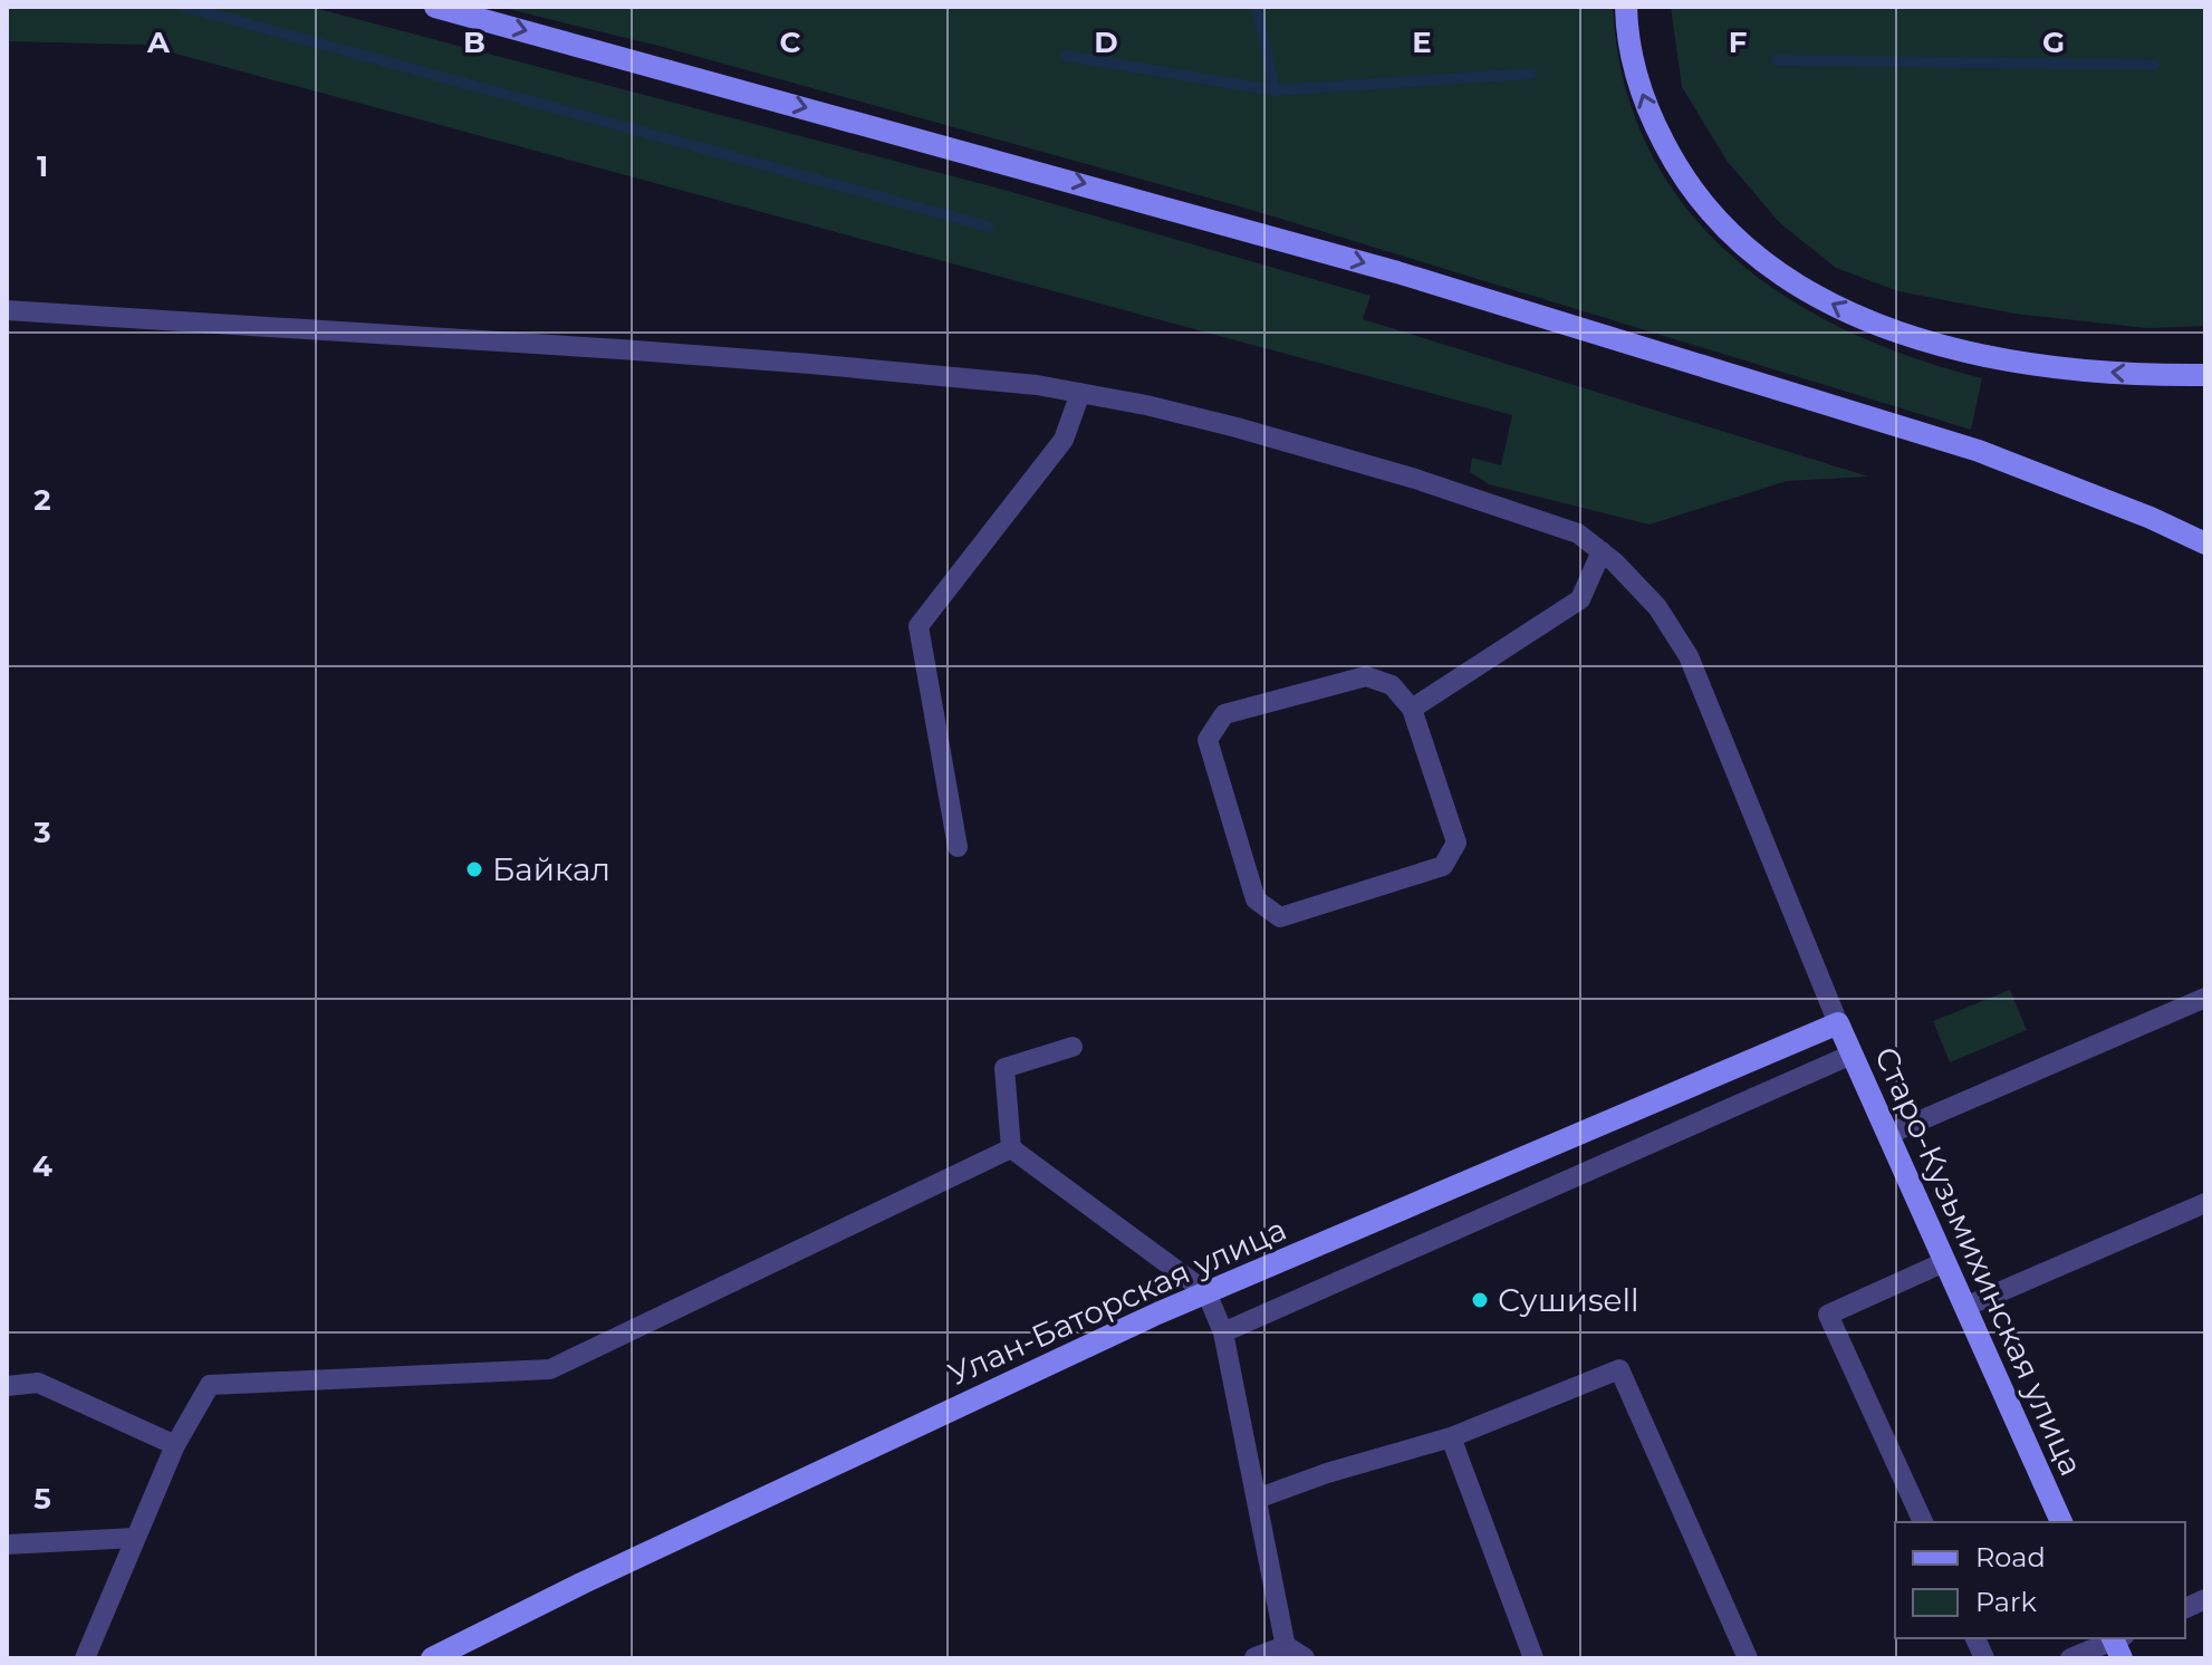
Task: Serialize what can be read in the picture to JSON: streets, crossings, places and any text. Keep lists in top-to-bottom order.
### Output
{
  "streets": {
    "main road": ["Старо-Кузьмихинская улица", "Улан-Баторская улица"]
  },
  "crossings": [
    ["Старо-Кузьмихинская улица", "Улан-Баторская улица"]
  ],
  "places": ["Байкал", "Сушиsell"],
  "legend": ["Road", "Park"],
  "grid": {
    "columns": [
      "A",
      "B",
      "C",
      "D",
      "E",
      "F",
      "G"
    ],
    "rows": [
      "1",
      "2",
      "3",
      "4",
      "5"
    ]
  }
}
